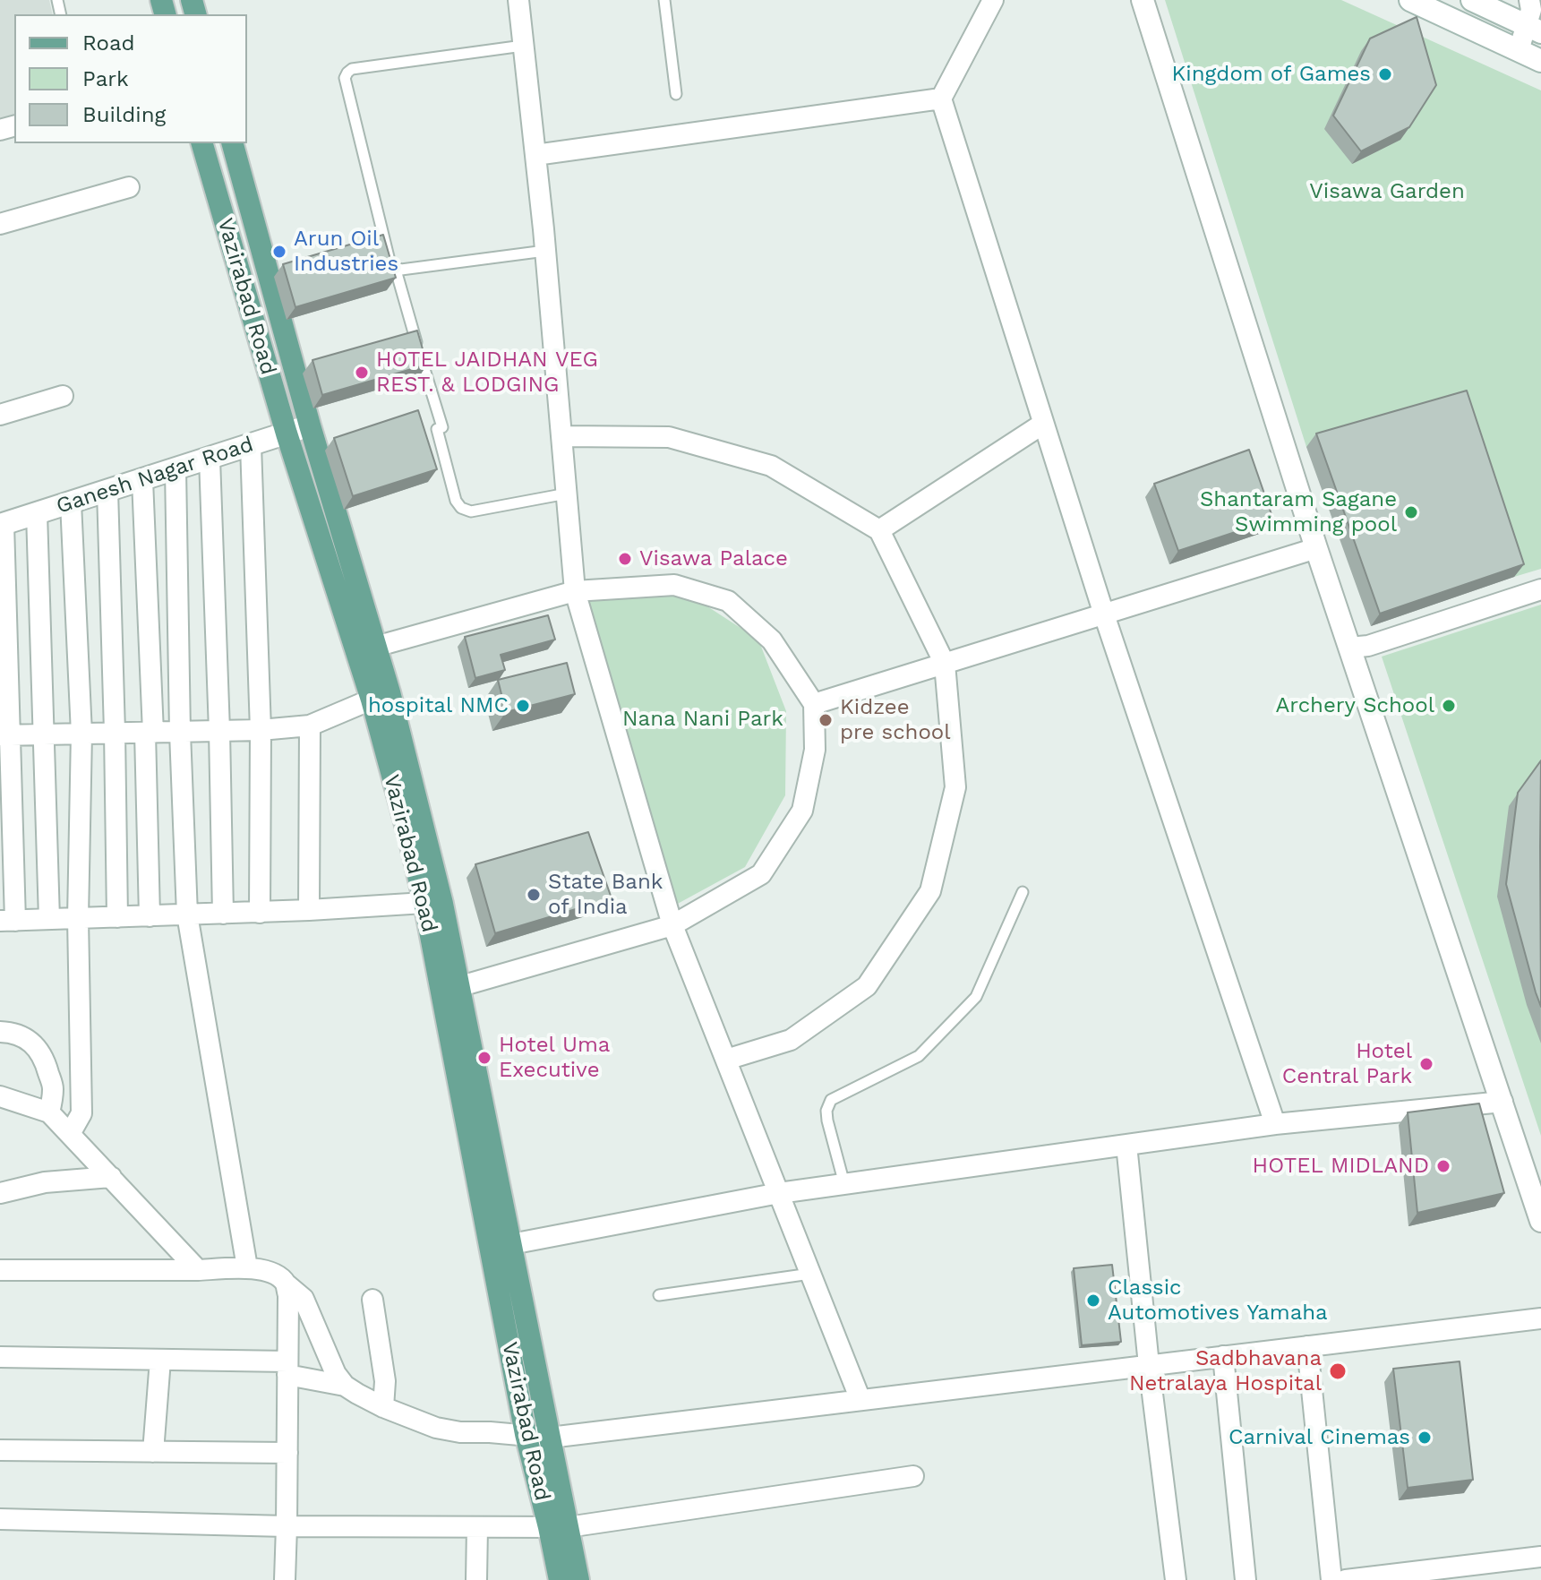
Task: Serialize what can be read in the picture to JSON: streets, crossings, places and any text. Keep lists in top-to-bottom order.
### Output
{
  "streets": {
    "main road": ["Vazirabad Road"],
    "street": ["Ganesh Nagar Road"]
  },
  "crossings": [
    ["Vazirabad Road", "Ganesh Nagar Road"]
  ],
  "parks": ["Visawa Garden", "Nana Nani Park"],
  "places": [
    "Kingdom of Games",
    "Arun Oil Industries",
    "HOTEL JAIDHAN VEG REST. & LODGING",
    "Shantaram Sagane Swimming pool",
    "Visawa Palace",
    "hospital NMC",
    "Archery School",
    "Kidzee pre school",
    "State Bank of India",
    "Hotel Uma Executive",
    "Hotel Central Park",
    "HOTEL MIDLAND",
    "Classic Automotives Yamaha",
    "Sadbhavana Netralaya Hospital",
    "Carnival Cinemas"
  ],
  "legend": ["Road", "Park", "Building"]
}
